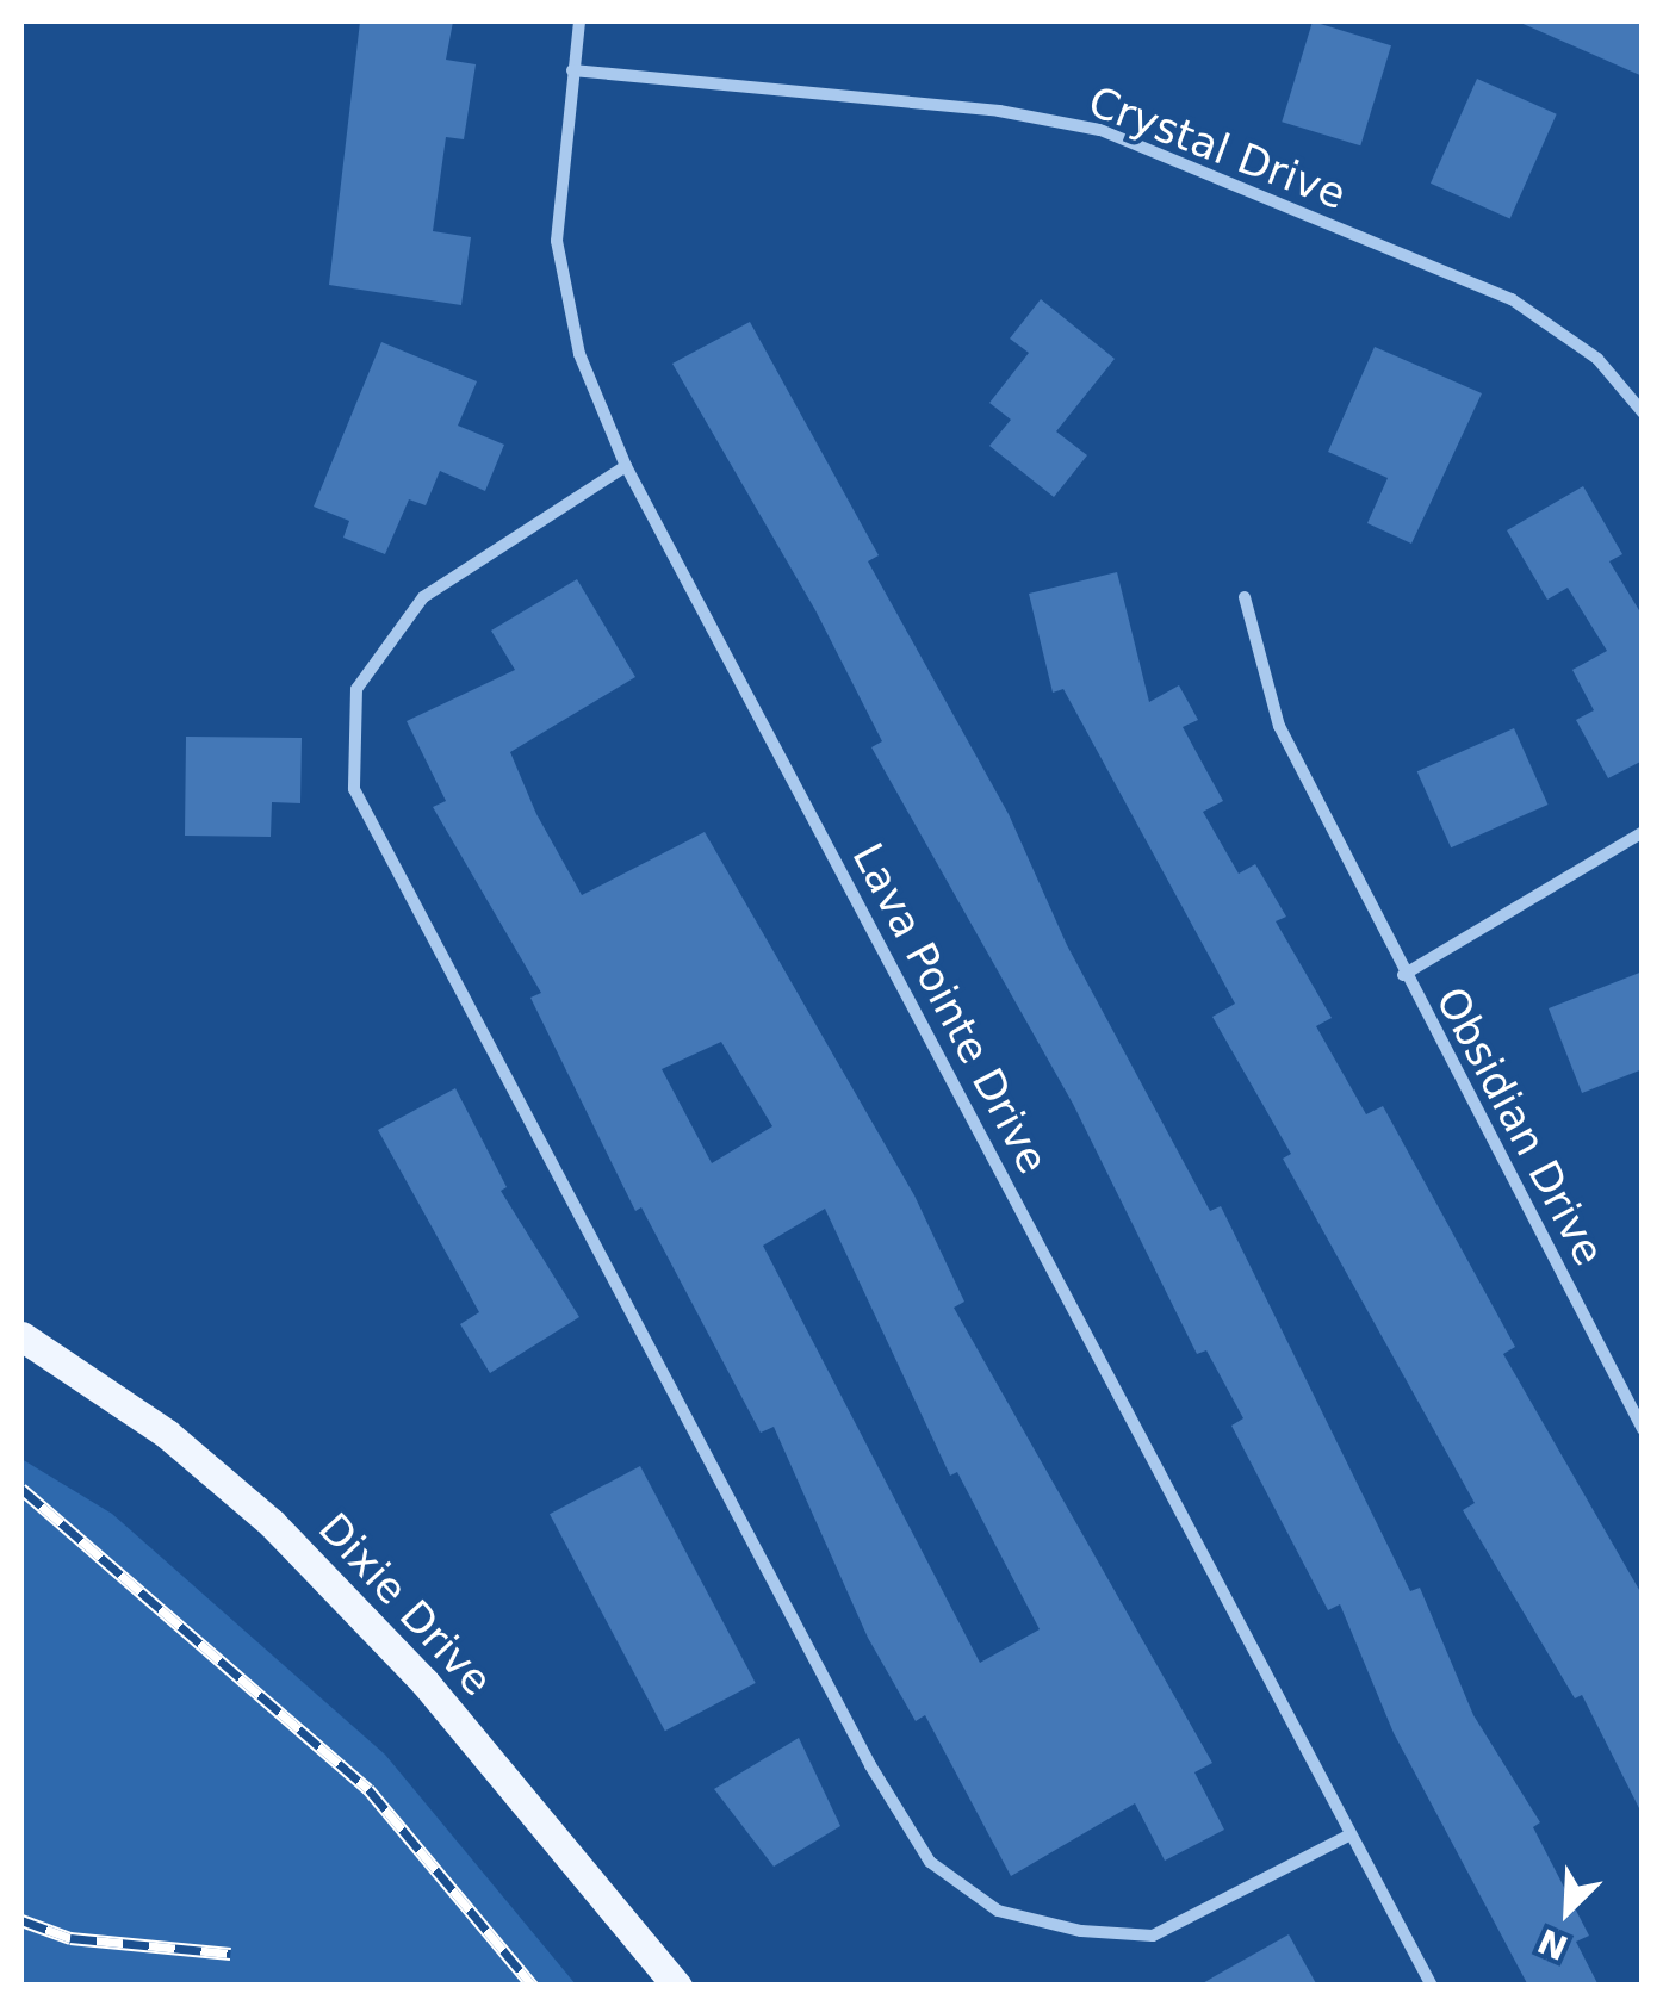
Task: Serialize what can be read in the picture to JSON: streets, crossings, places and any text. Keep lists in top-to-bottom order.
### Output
{
  "streets": {
    "main road": ["Dixie Drive"],
    "street": ["Crystal Drive", "Lava Pointe Drive", "Obsidian Drive"]
  },
  "crossings": [
    ["Crystal Drive", "Lava Pointe Drive"]
  ],
  "north": "bottom left"
}
